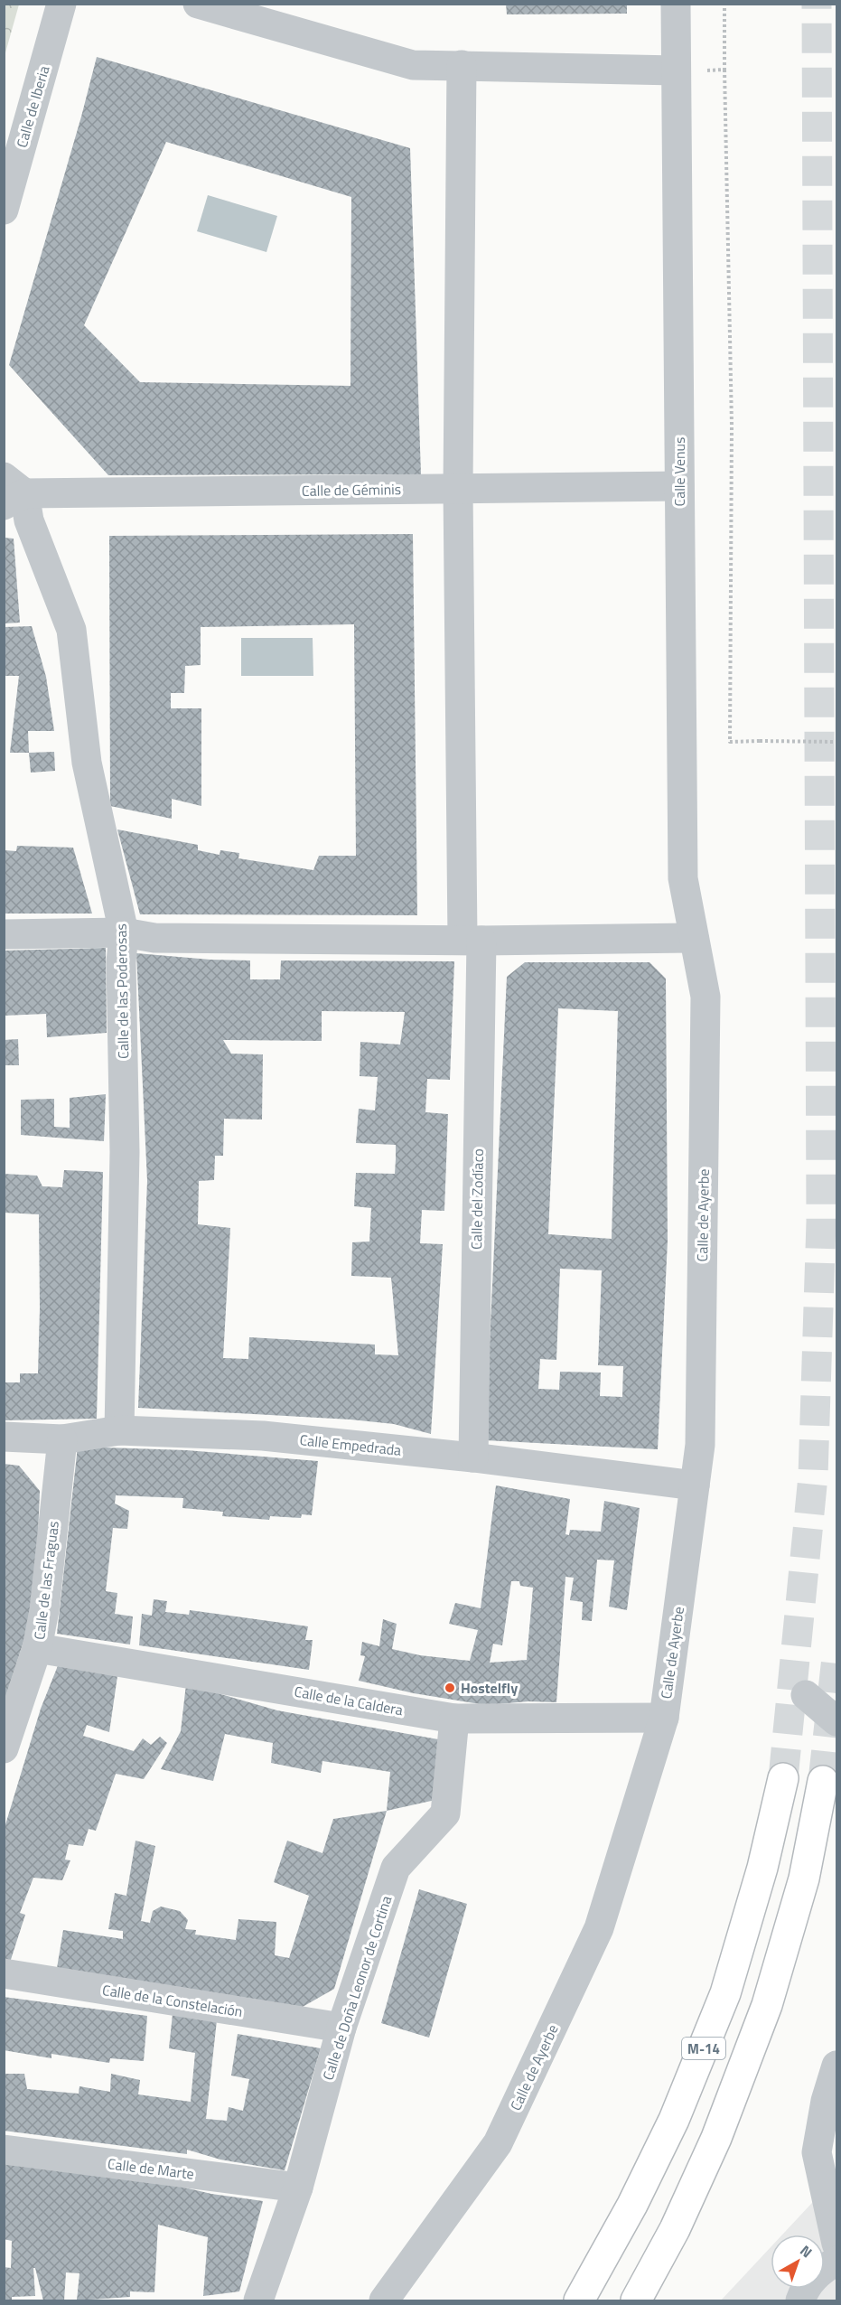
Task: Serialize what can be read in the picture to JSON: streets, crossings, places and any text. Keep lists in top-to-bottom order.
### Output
{
  "streets": {
    "highway": ["M-14"],
    "street": [
      "Calle de Iberia",
      "Calle Venus",
      "Calle de Géminis",
      "Calle de las Poderosas",
      "Calle del Zodíaco",
      "Calle de Ayerbe",
      "Calle Empedrada",
      "Calle de las Fraguas",
      "Calle de la Caldera",
      "Calle de Doña Leonor de Cortina",
      "Calle de la Constelación",
      "Calle de Marte"
    ]
  },
  "crossings": [
    ["Calle Venus", "Calle de Géminis"],
    ["Calle Venus", "Calle de Ayerbe"],
    ["Calle de Géminis", "Calle de las Poderosas"],
    ["Calle de Géminis", "Calle del Zodíaco"],
    ["Calle de las Poderosas", "Calle Empedrada"],
    ["Calle del Zodíaco", "Calle Empedrada"],
    ["Calle de Ayerbe", "Calle Empedrada"],
    ["Calle de Ayerbe", "Calle de la Caldera"],
    ["Calle Empedrada", "Calle de las Fraguas"],
    ["Calle de las Fraguas", "Calle de la Caldera"],
    ["Calle de la Caldera", "Calle de Doña Leonor de Cortina"],
    ["Calle de Doña Leonor de Cortina", "Calle de la Constelación"],
    ["Calle de Doña Leonor de Cortina", "Calle de Marte"]
  ],
  "places": ["Hostelfly"],
  "north": "top right"
}
